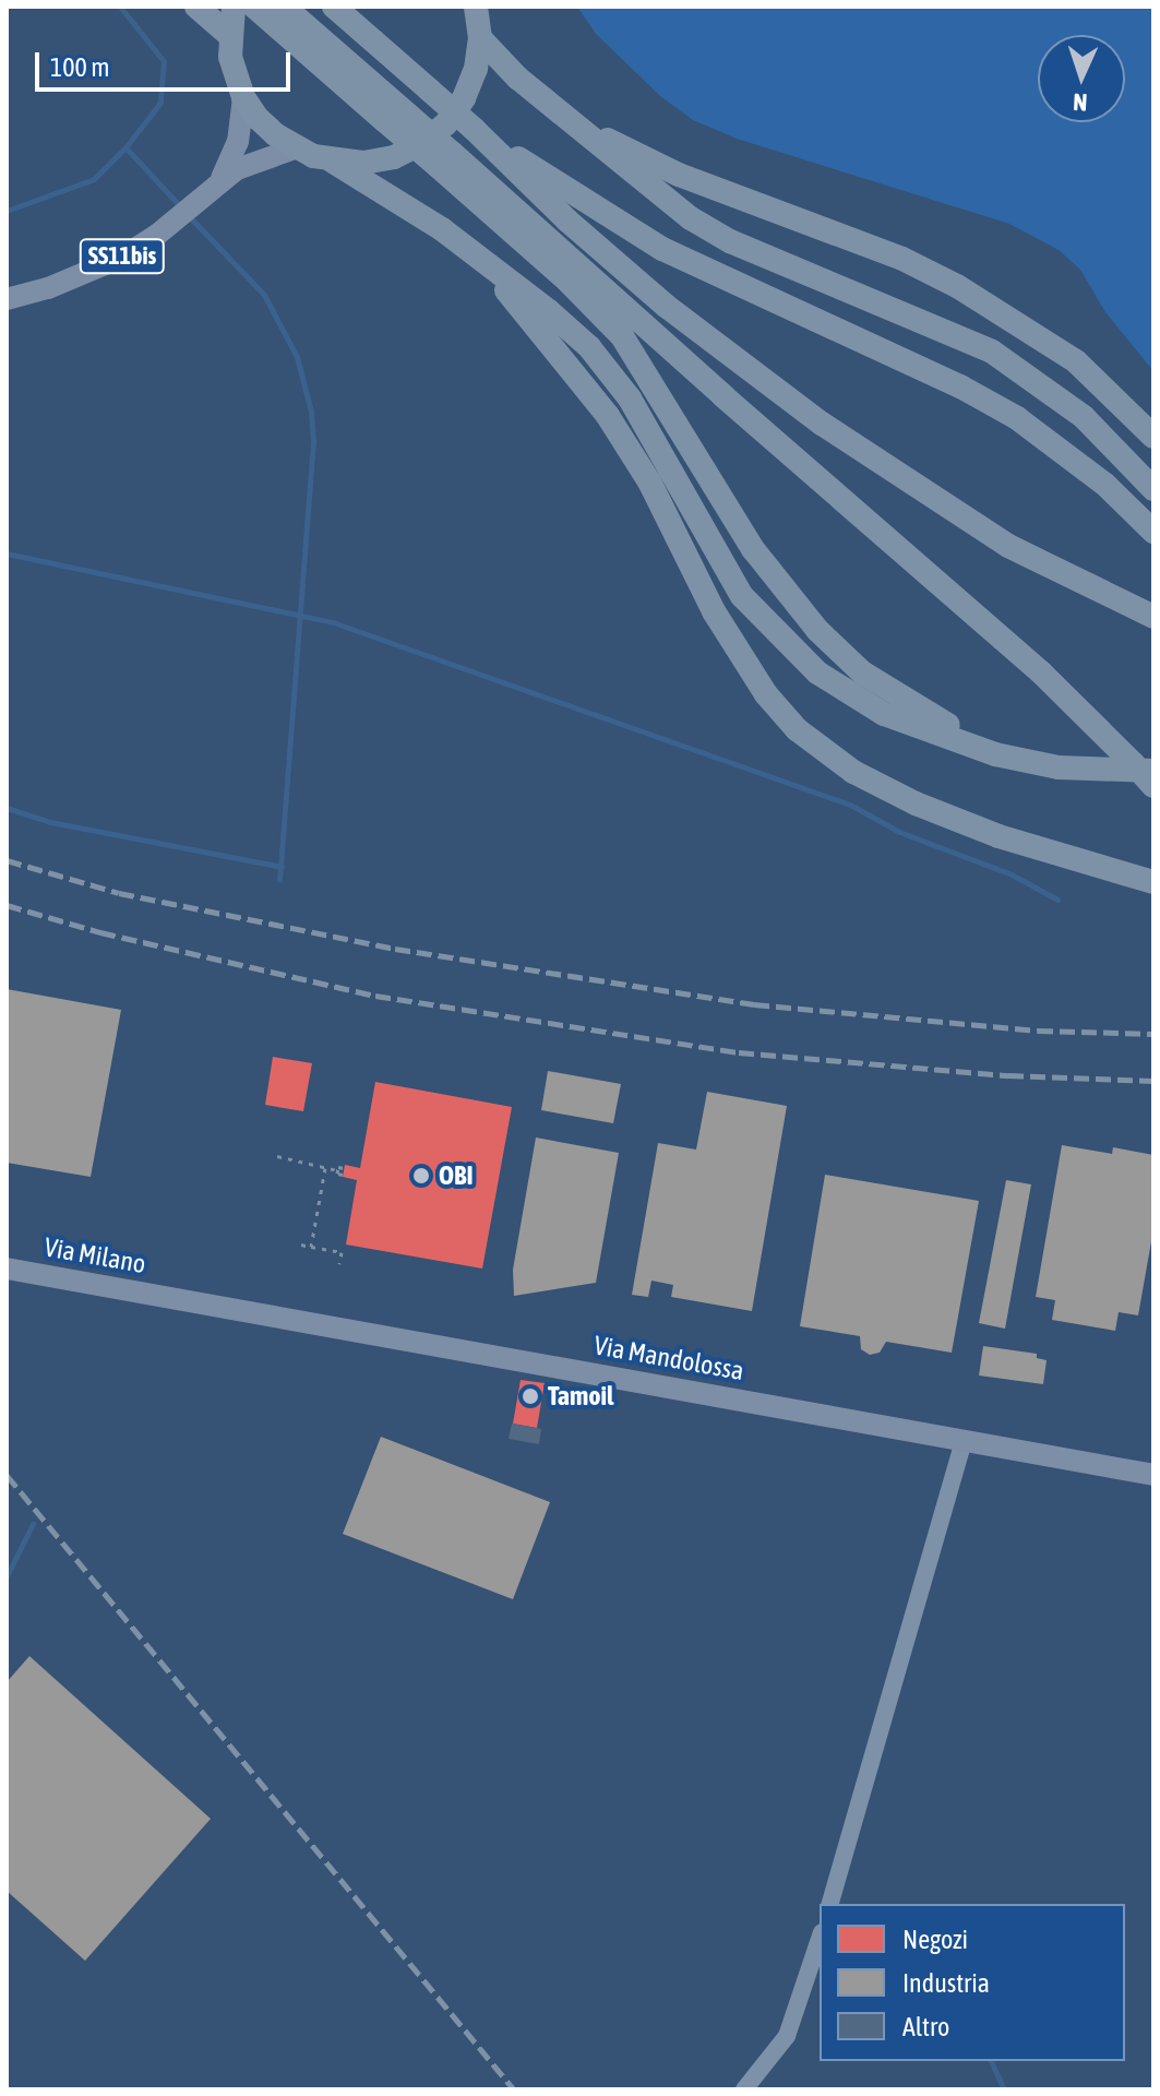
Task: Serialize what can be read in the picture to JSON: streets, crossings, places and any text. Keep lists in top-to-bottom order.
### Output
{
  "streets": {
    "main road": ["SS11bis", "Via Milano", "Via Mandolossa"]
  },
  "crossings": [
    ["Via Milano", "Via Mandolossa"]
  ],
  "places": ["OBI", "Tamoil"],
  "legend": ["Negozi", "Industria", "Altro"],
  "scale_bar": "100 m",
  "north": "bottom"
}
